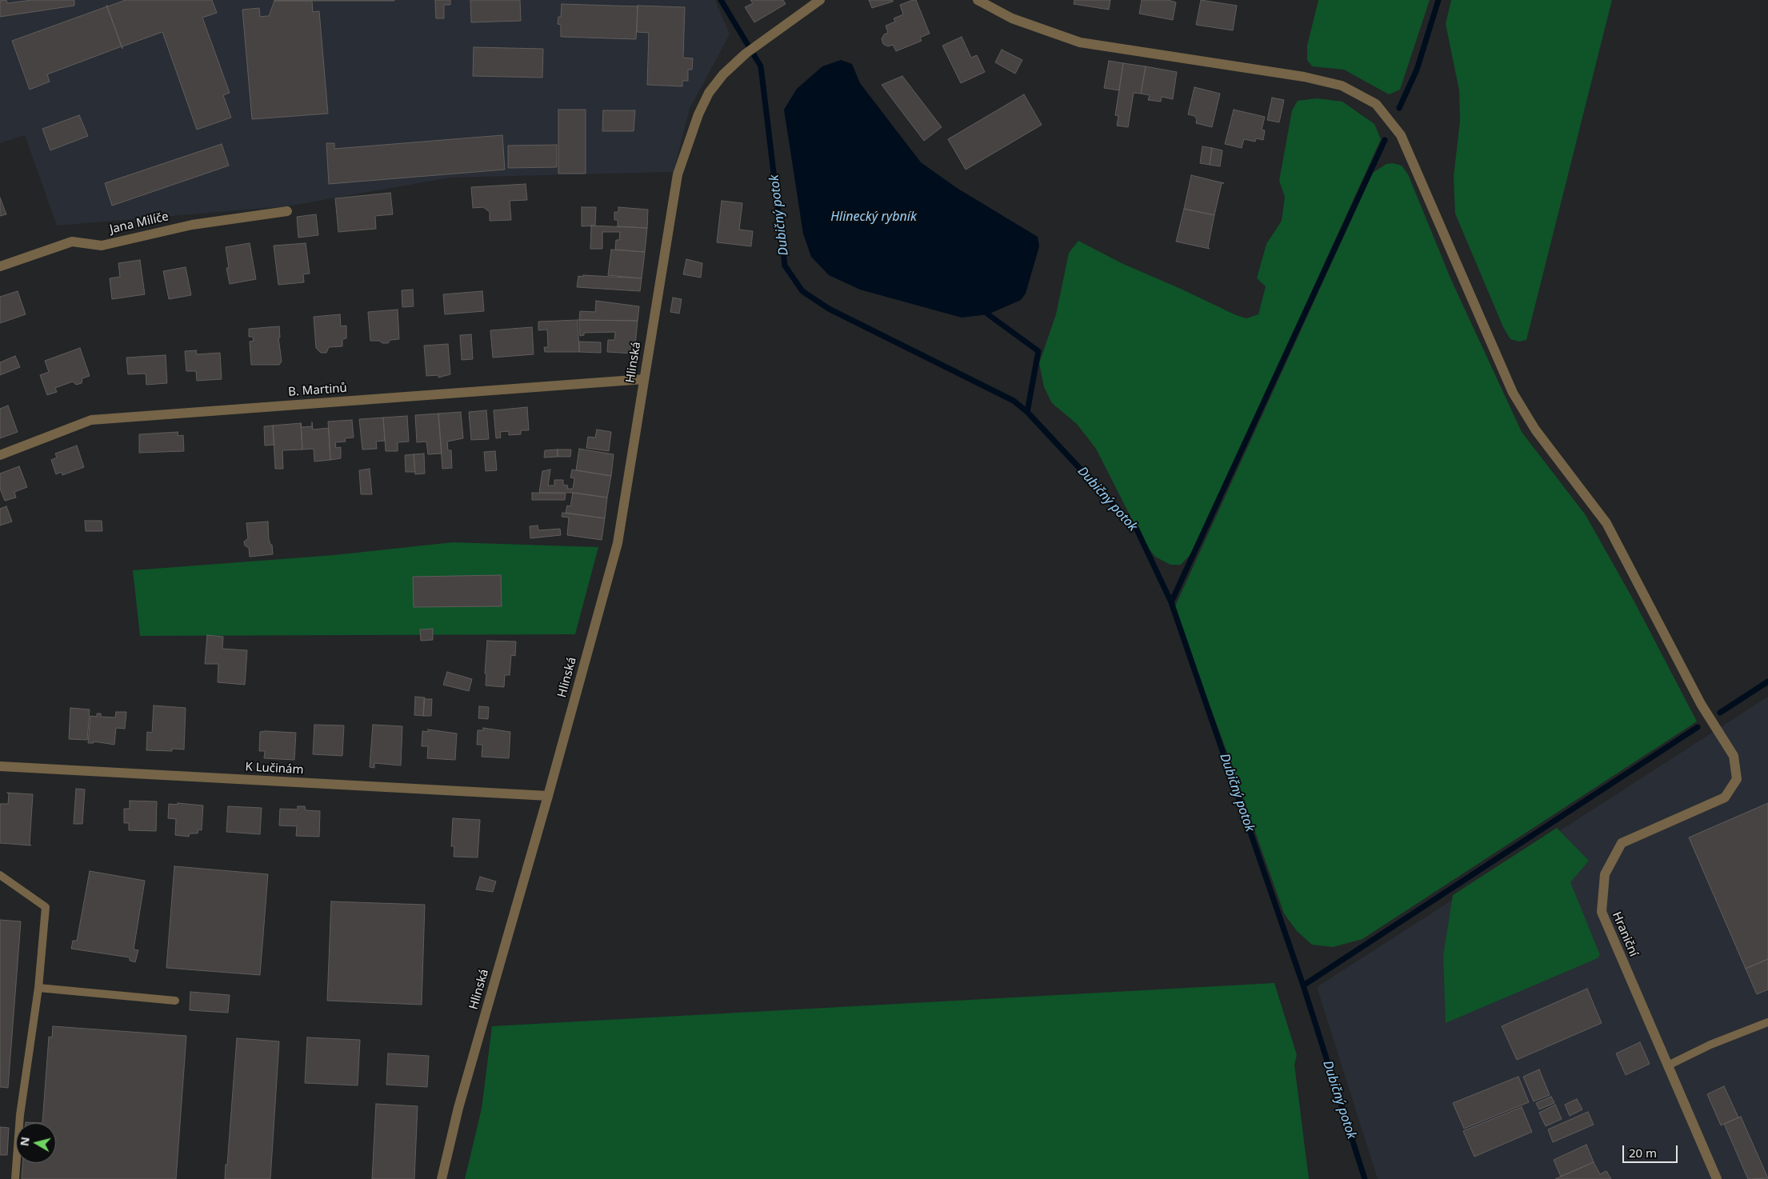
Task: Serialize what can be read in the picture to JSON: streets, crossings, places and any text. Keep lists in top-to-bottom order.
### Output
{
  "streets": {
    "street": [
      "Jana Milíče",
      "Hlinská",
      "B. Martinů",
      "K Lučinám",
      "Hraniční"
    ]
  },
  "crossings": [
    ["Hlinská", "B. Martinů"],
    ["Hlinská", "K Lučinám"]
  ],
  "water": ["Dubičný potok", "Hlinecký rybník"],
  "scale_bar": "20 m",
  "north": "left"
}
